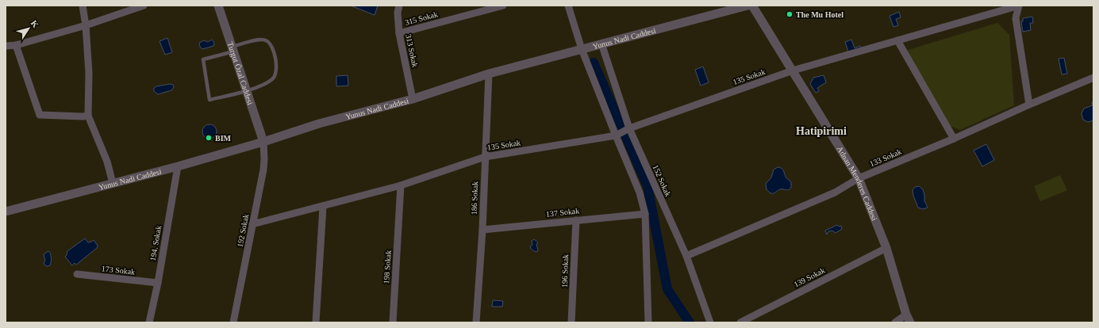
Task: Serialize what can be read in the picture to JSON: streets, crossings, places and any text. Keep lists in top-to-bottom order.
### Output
{
  "streets": {
    "street": [
      "315 Sokak",
      "Yunus Nadi Caddesi",
      "313 Sokak",
      "Turgut Özal Caddesi",
      "135 Sokak",
      "133 Sokak",
      "152 Sokak",
      "Adnan Menderes Caddesi",
      "186 Sokak",
      "137 Sokak",
      "192 Sokak",
      "194. Sokak",
      "198 Sokak",
      "173 Sokak",
      "196 Sokak",
      "139 Sokak"
    ]
  },
  "crossings": [
    ["315 Sokak", "313 Sokak"],
    ["Yunus Nadi Caddesi", "313 Sokak"],
    ["Yunus Nadi Caddesi", "Turgut Özal Caddesi"],
    ["Yunus Nadi Caddesi", "152 Sokak"],
    ["Yunus Nadi Caddesi", "186 Sokak"],
    ["Yunus Nadi Caddesi", "192 Sokak"],
    ["Yunus Nadi Caddesi", "194. Sokak"],
    ["Turgut Özal Caddesi", "192 Sokak"],
    ["135 Sokak", "152 Sokak"],
    ["135 Sokak", "Adnan Menderes Caddesi"],
    ["135 Sokak", "186 Sokak"],
    ["135 Sokak", "192 Sokak"],
    ["135 Sokak", "198 Sokak"],
    ["133 Sokak", "152 Sokak"],
    ["133 Sokak", "Adnan Menderes Caddesi"],
    ["152 Sokak", "137 Sokak"],
    ["Adnan Menderes Caddesi", "139 Sokak"],
    ["186 Sokak", "137 Sokak"],
    ["137 Sokak", "196 Sokak"],
    ["194. Sokak", "173 Sokak"]
  ],
  "districts": ["Hatipirimi"],
  "places": ["The Mu Hotel", "BIM"],
  "north": "top right"
}
